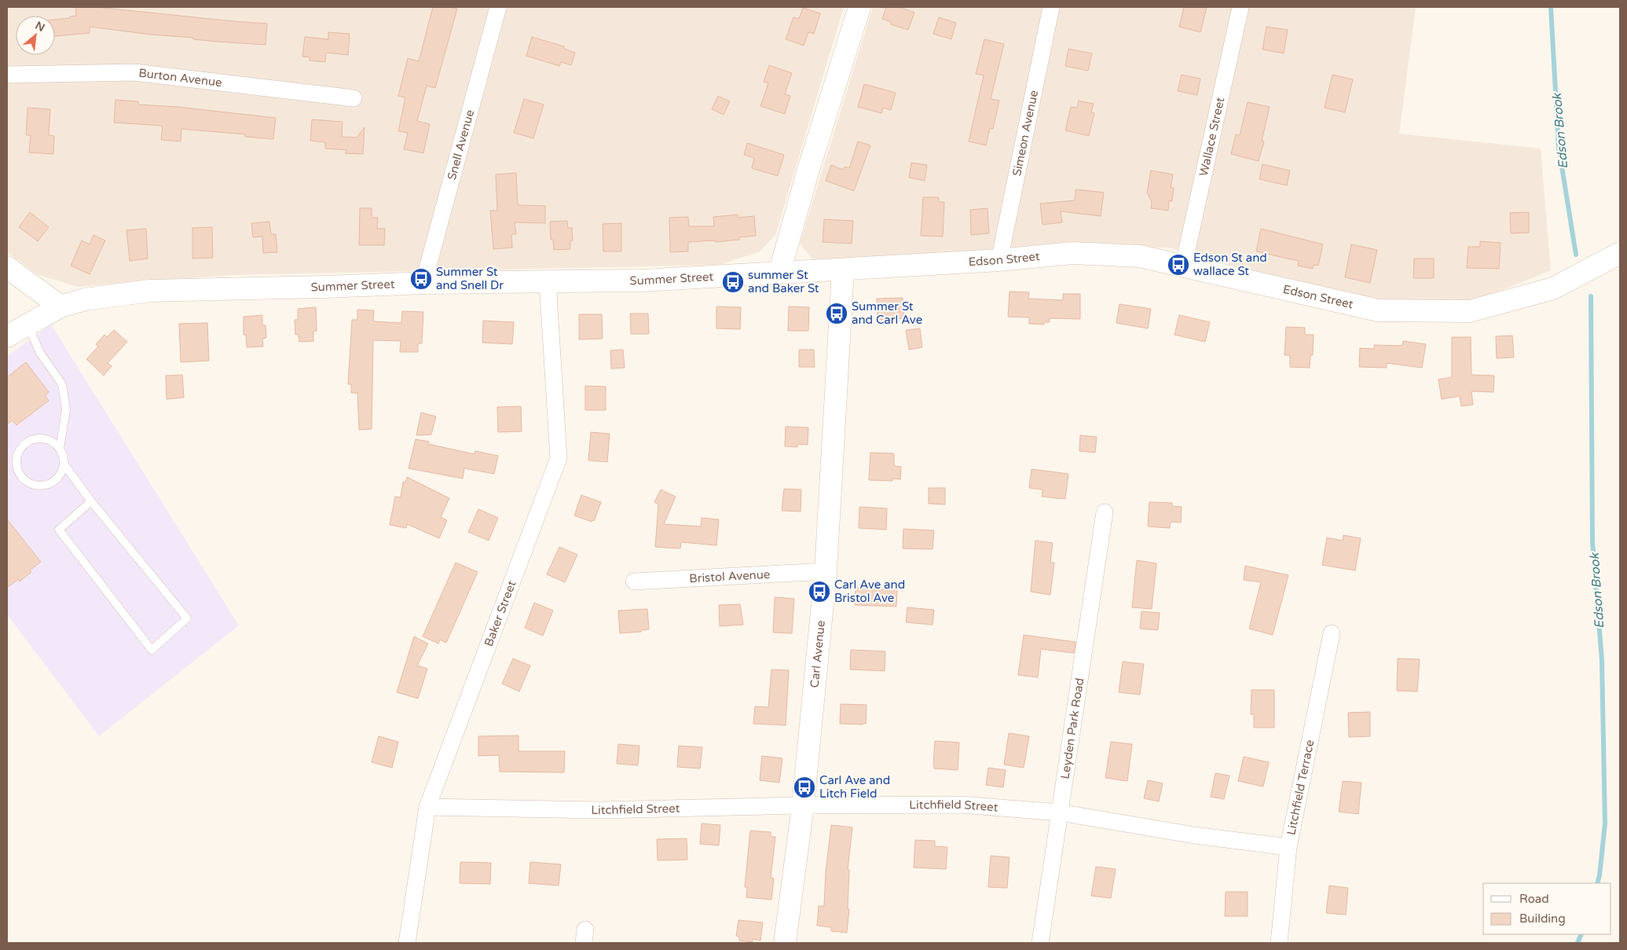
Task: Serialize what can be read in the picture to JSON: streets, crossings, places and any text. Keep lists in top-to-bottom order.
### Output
{
  "streets": {
    "street": [
      "Burton Avenue",
      "Simeon Avenue",
      "Wallace Street",
      "Snell Avenue",
      "Edson Street",
      "Summer Street",
      "Bristol Avenue",
      "Baker Street",
      "Carl Avenue",
      "Leyden Park Road",
      "Litchfield Terrace",
      "Litchfield Street"
    ]
  },
  "crossings": [
    ["Simeon Avenue", "Edson Street"],
    ["Wallace Street", "Edson Street"],
    ["Snell Avenue", "Summer Street"],
    ["Edson Street", "Summer Street"],
    ["Edson Street", "Carl Avenue"],
    ["Summer Street", "Baker Street"],
    ["Summer Street", "Carl Avenue"],
    ["Bristol Avenue", "Carl Avenue"],
    ["Baker Street", "Litchfield Street"],
    ["Carl Avenue", "Litchfield Street"],
    ["Leyden Park Road", "Litchfield Street"],
    ["Litchfield Terrace", "Litchfield Street"]
  ],
  "water": ["Edson Brook"],
  "places": {
    "bus stop": [
      "Edson St and wallace St",
      "Summer St and Snell Dr",
      "summer St and Baker St",
      "Summer St and Carl Ave",
      "Carl Ave and Bristol Ave",
      "Carl Ave and Litch Field"
    ]
  },
  "legend": ["Road", "Building"],
  "north": "top right"
}
